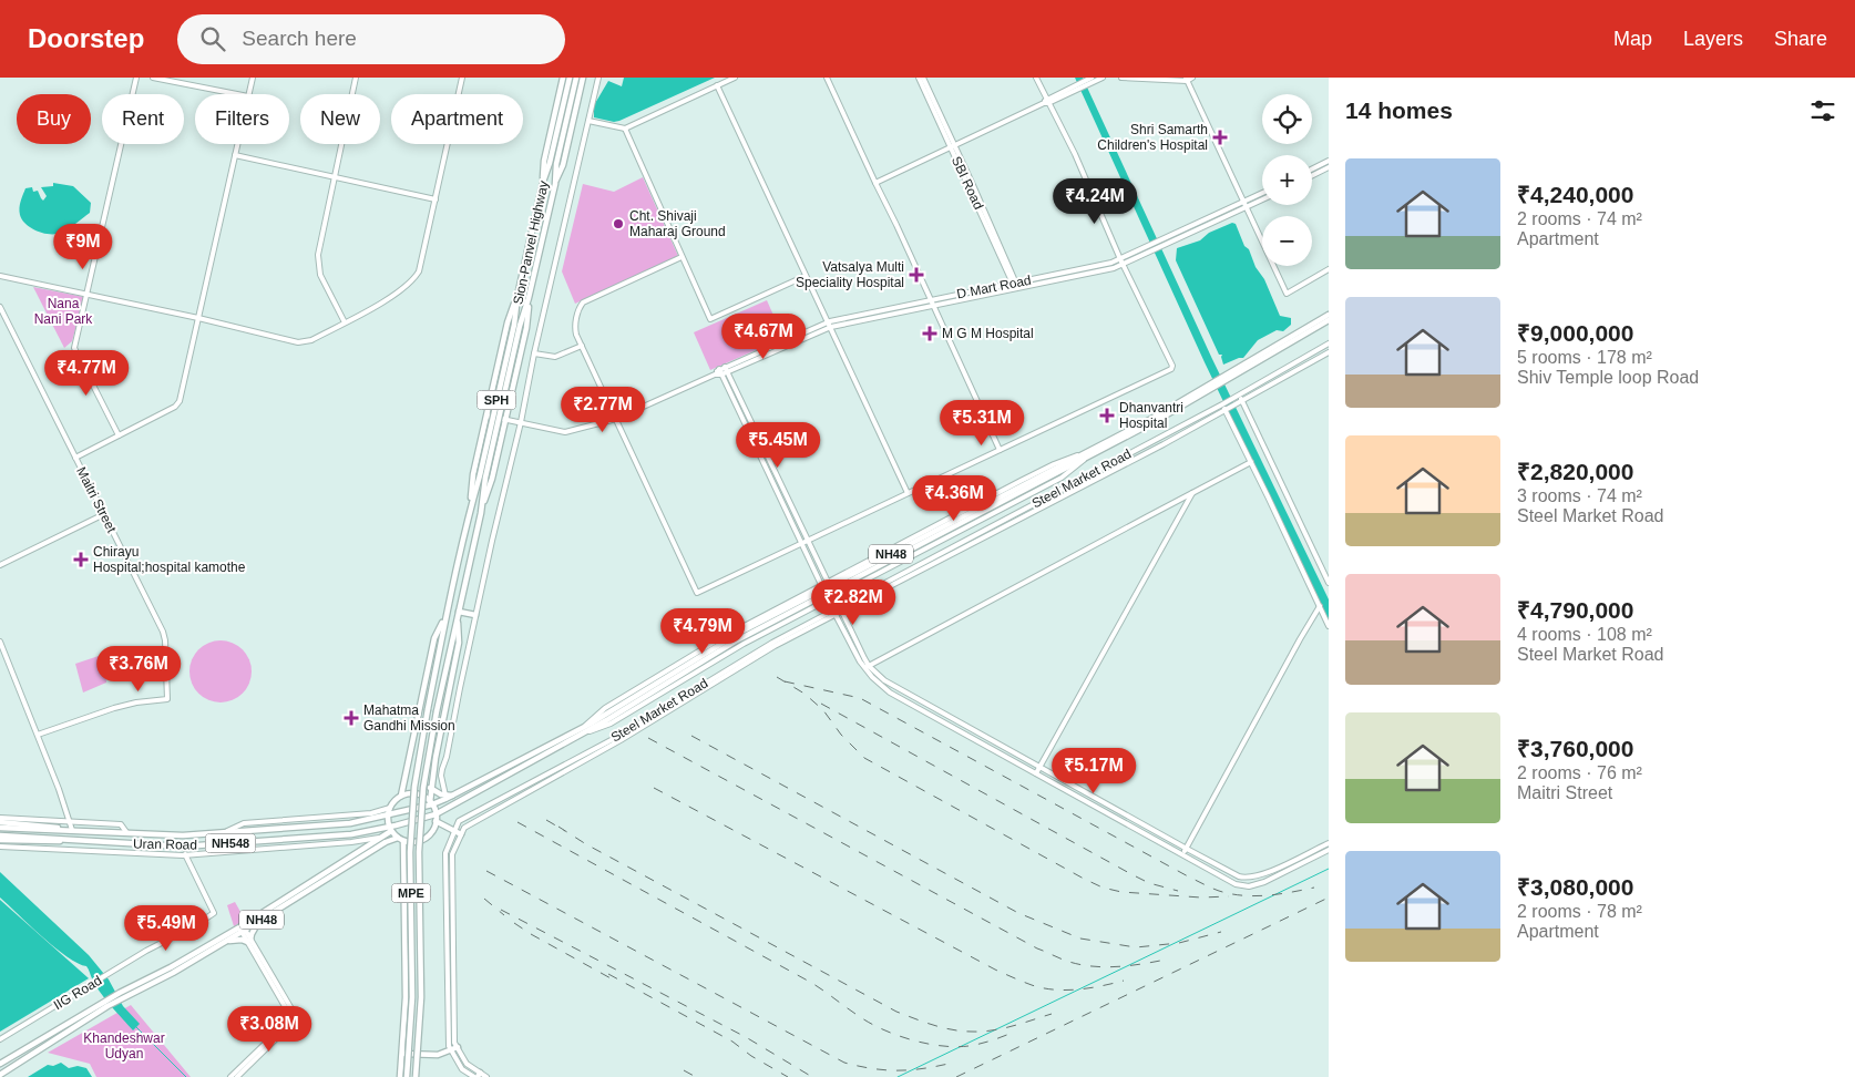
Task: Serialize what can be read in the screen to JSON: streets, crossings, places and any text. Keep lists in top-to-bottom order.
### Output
{
  "streets": {
    "highway": [
      "Sion-Panvel Highway",
      "SPH",
      "NH48",
      "NH548",
      "Uran Road",
      "MPE"
    ],
    "street": [
      "SBI Road",
      "D Mart Road",
      "Steel Market Road",
      "Maitri Street",
      "IIG Road"
    ]
  },
  "crossings": [
    ["SBI Road", "D Mart Road"],
    ["Sion-Panvel Highway", "SPH"],
    ["SPH", "NH48"],
    ["SPH", "Uran Road"],
    ["SPH", "MPE"],
    ["NH48", "Uran Road"]
  ],
  "parks": ["Nana Nani Park", "Khandeshwar Udyan"],
  "places": {
    "health": [
      "Shri Samarth Children's Hospital",
      "Vatsalya Multi Speciality Hospital",
      "M G M Hospital",
      "Dhanvantri Hospital",
      "Chirayu Hospital;hospital kamothe",
      "Mahatma Gandhi Mission"
    ],
    "other": ["Cht. Shivaji Maharaj Ground"]
  },
  "page": {
    "header": "Doorstep",
    "search": "Search here",
    "nav": ["Map", "Layers", "Share"],
    "heading": "14 homes",
    "map_buttons": ["+", "−"],
    "chip": [
      "Buy",
      "Rent",
      "Filters",
      "New",
      "Apartment"
    ],
    "list": [
      {
        "name": "₹4,240,000",
        "note": "2 rooms · 74 m² · Apartment"
      },
      {
        "name": "₹9,000,000",
        "note": "5 rooms · 178 m² · Shiv Temple loop Road"
      },
      {
        "name": "₹2,820,000",
        "note": "3 rooms · 74 m² · Steel Market Road"
      },
      {
        "name": "₹4,790,000",
        "note": "4 rooms · 108 m² · Steel Market Road"
      },
      {
        "name": "₹3,760,000",
        "note": "2 rooms · 76 m² · Maitri Street"
      },
      {
        "name": "₹3,080,000",
        "note": "2 rooms · 78 m² · Apartment"
      }
    ],
    "price": [
      "₹4.24M",
      "₹9M",
      "₹4.67M",
      "₹4.77M",
      "₹2.77M",
      "₹5.31M",
      "₹5.45M",
      "₹4.36M",
      "₹2.82M",
      "₹4.79M",
      "₹3.76M",
      "₹5.17M",
      "₹5.49M",
      "₹3.08M"
    ]
  }
}
